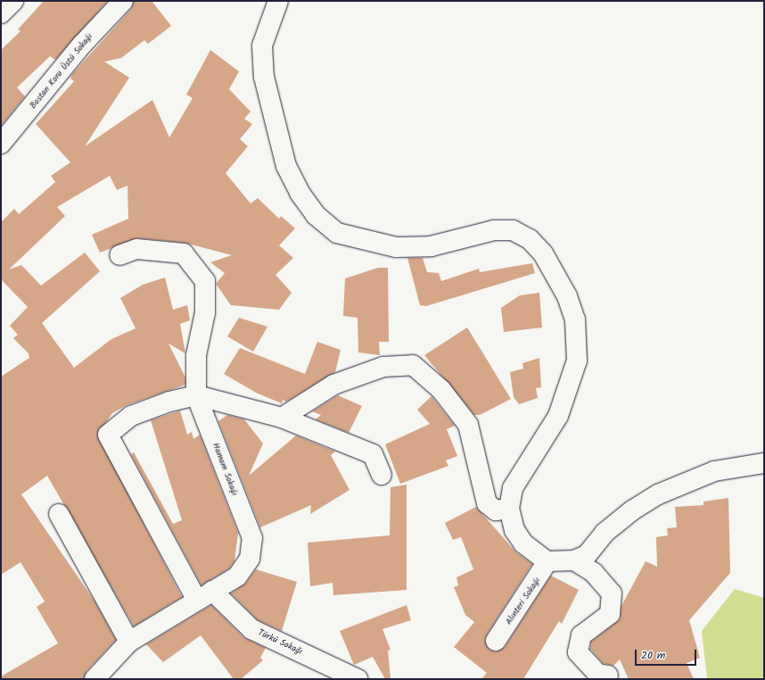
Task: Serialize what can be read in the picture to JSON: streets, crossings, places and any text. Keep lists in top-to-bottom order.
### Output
{
  "streets": {
    "street": [
      "Bostan Koru Üstü Sokağı",
      "Hamam Sokağı",
      "Alınteri Sokağı",
      "Türkü Sokağı"
    ]
  },
  "crossings": [
    ["Hamam Sokağı", "Türkü Sokağı"]
  ],
  "scale_bar": "20 m"
}
